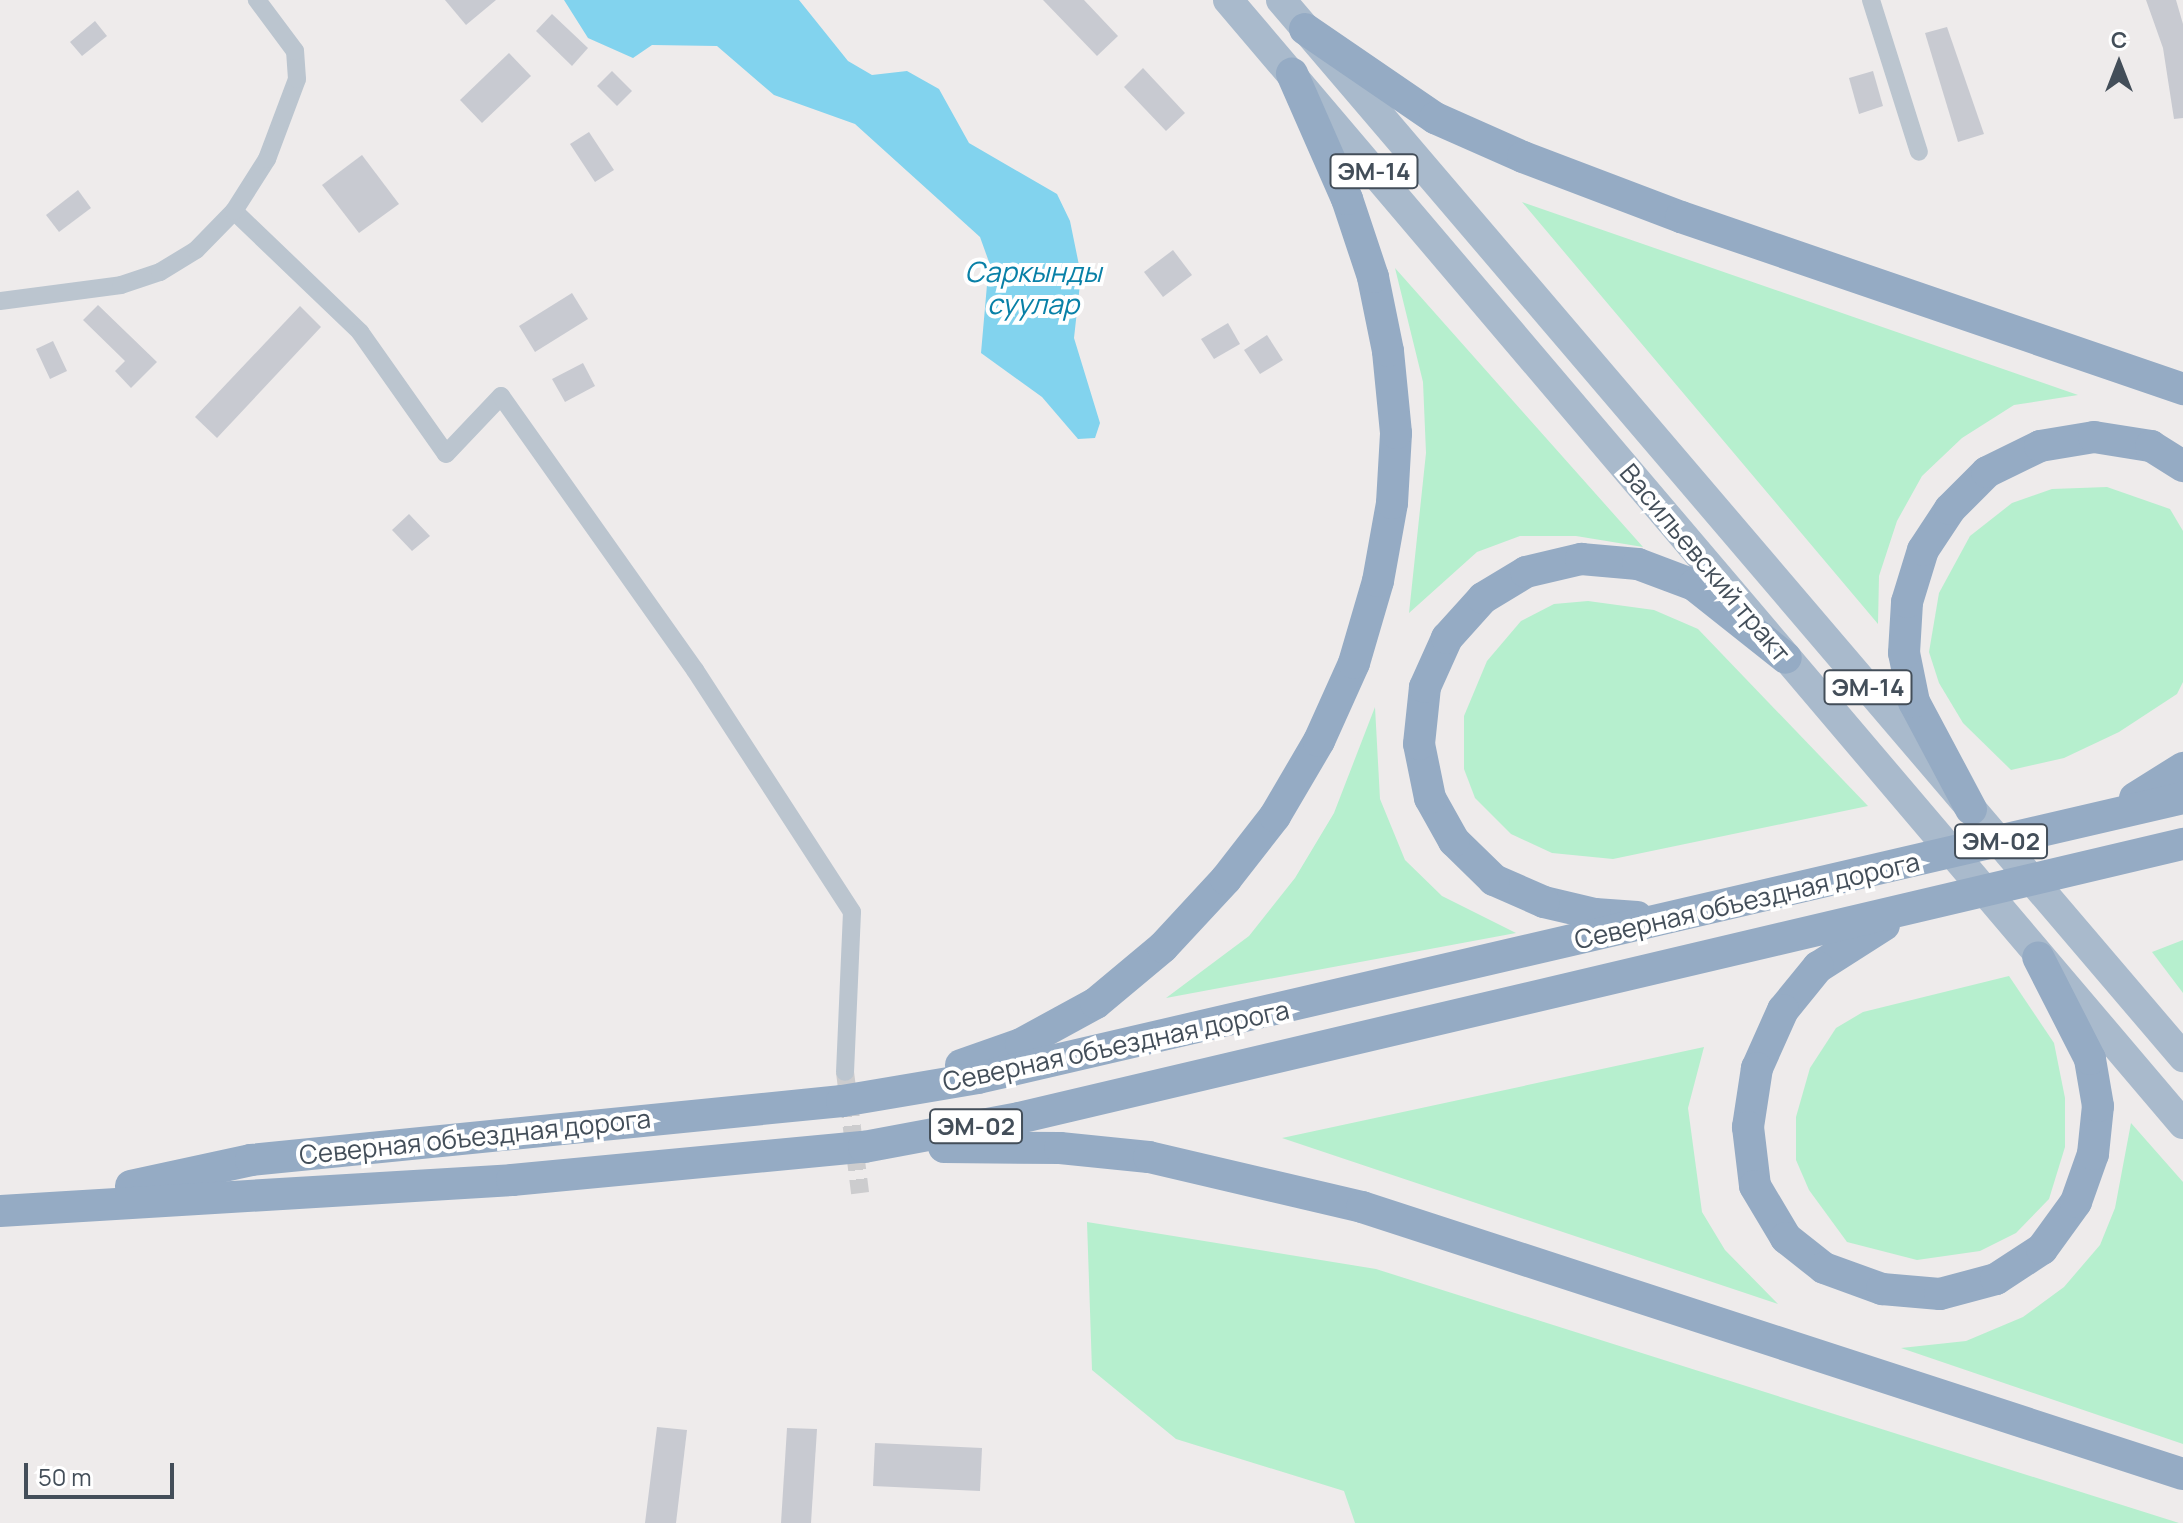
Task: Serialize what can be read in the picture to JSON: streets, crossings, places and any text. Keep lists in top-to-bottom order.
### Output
{
  "streets": {
    "highway": ["ЭМ-02", "Северная объездная дорога"],
    "main road": ["ЭМ-14", "Васильевский тракт"]
  },
  "water": ["Саркынды суулар"],
  "scale_bar": "50 m",
  "north": "top"
}
